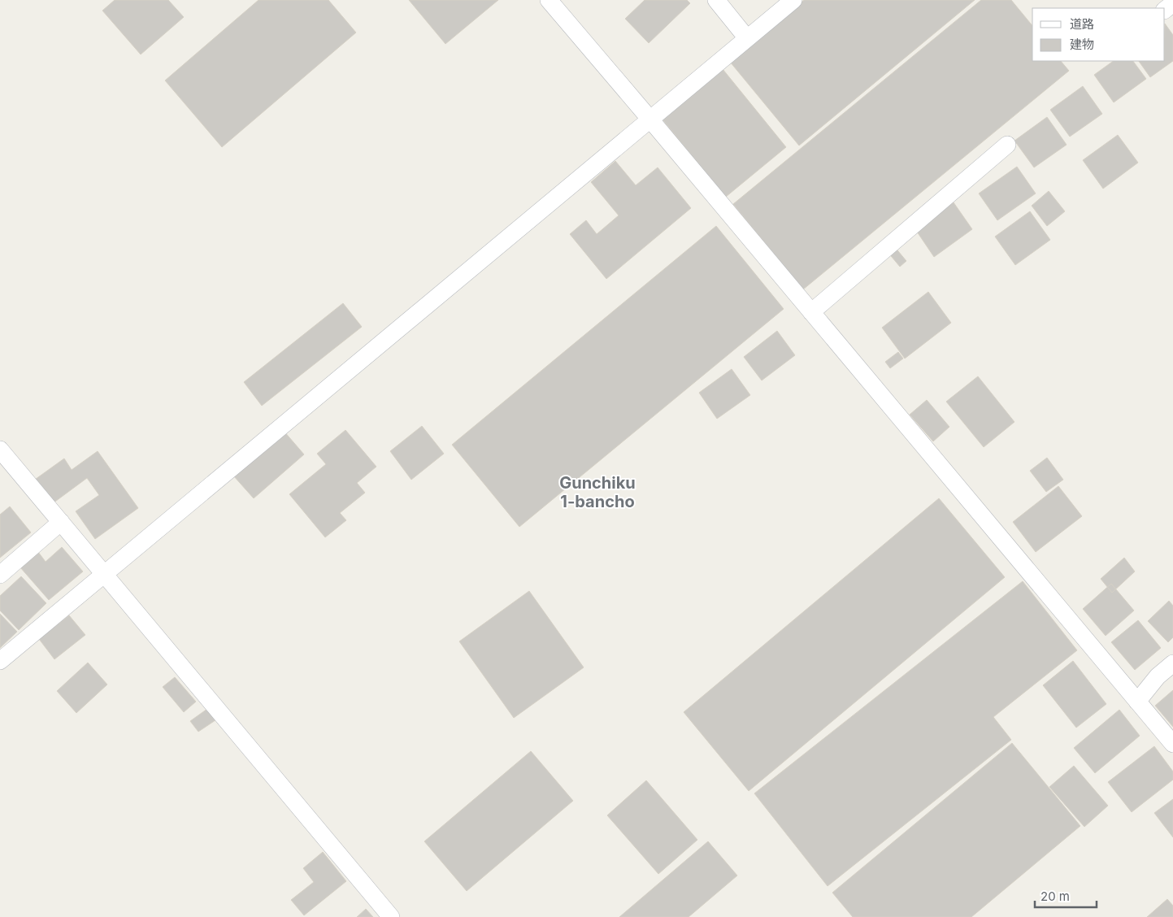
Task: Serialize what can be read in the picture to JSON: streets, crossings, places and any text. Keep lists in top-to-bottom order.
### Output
{
  "districts": ["Gunchiku 1-bancho"],
  "legend": ["道路", "建物"],
  "scale_bar": "20 m"
}
